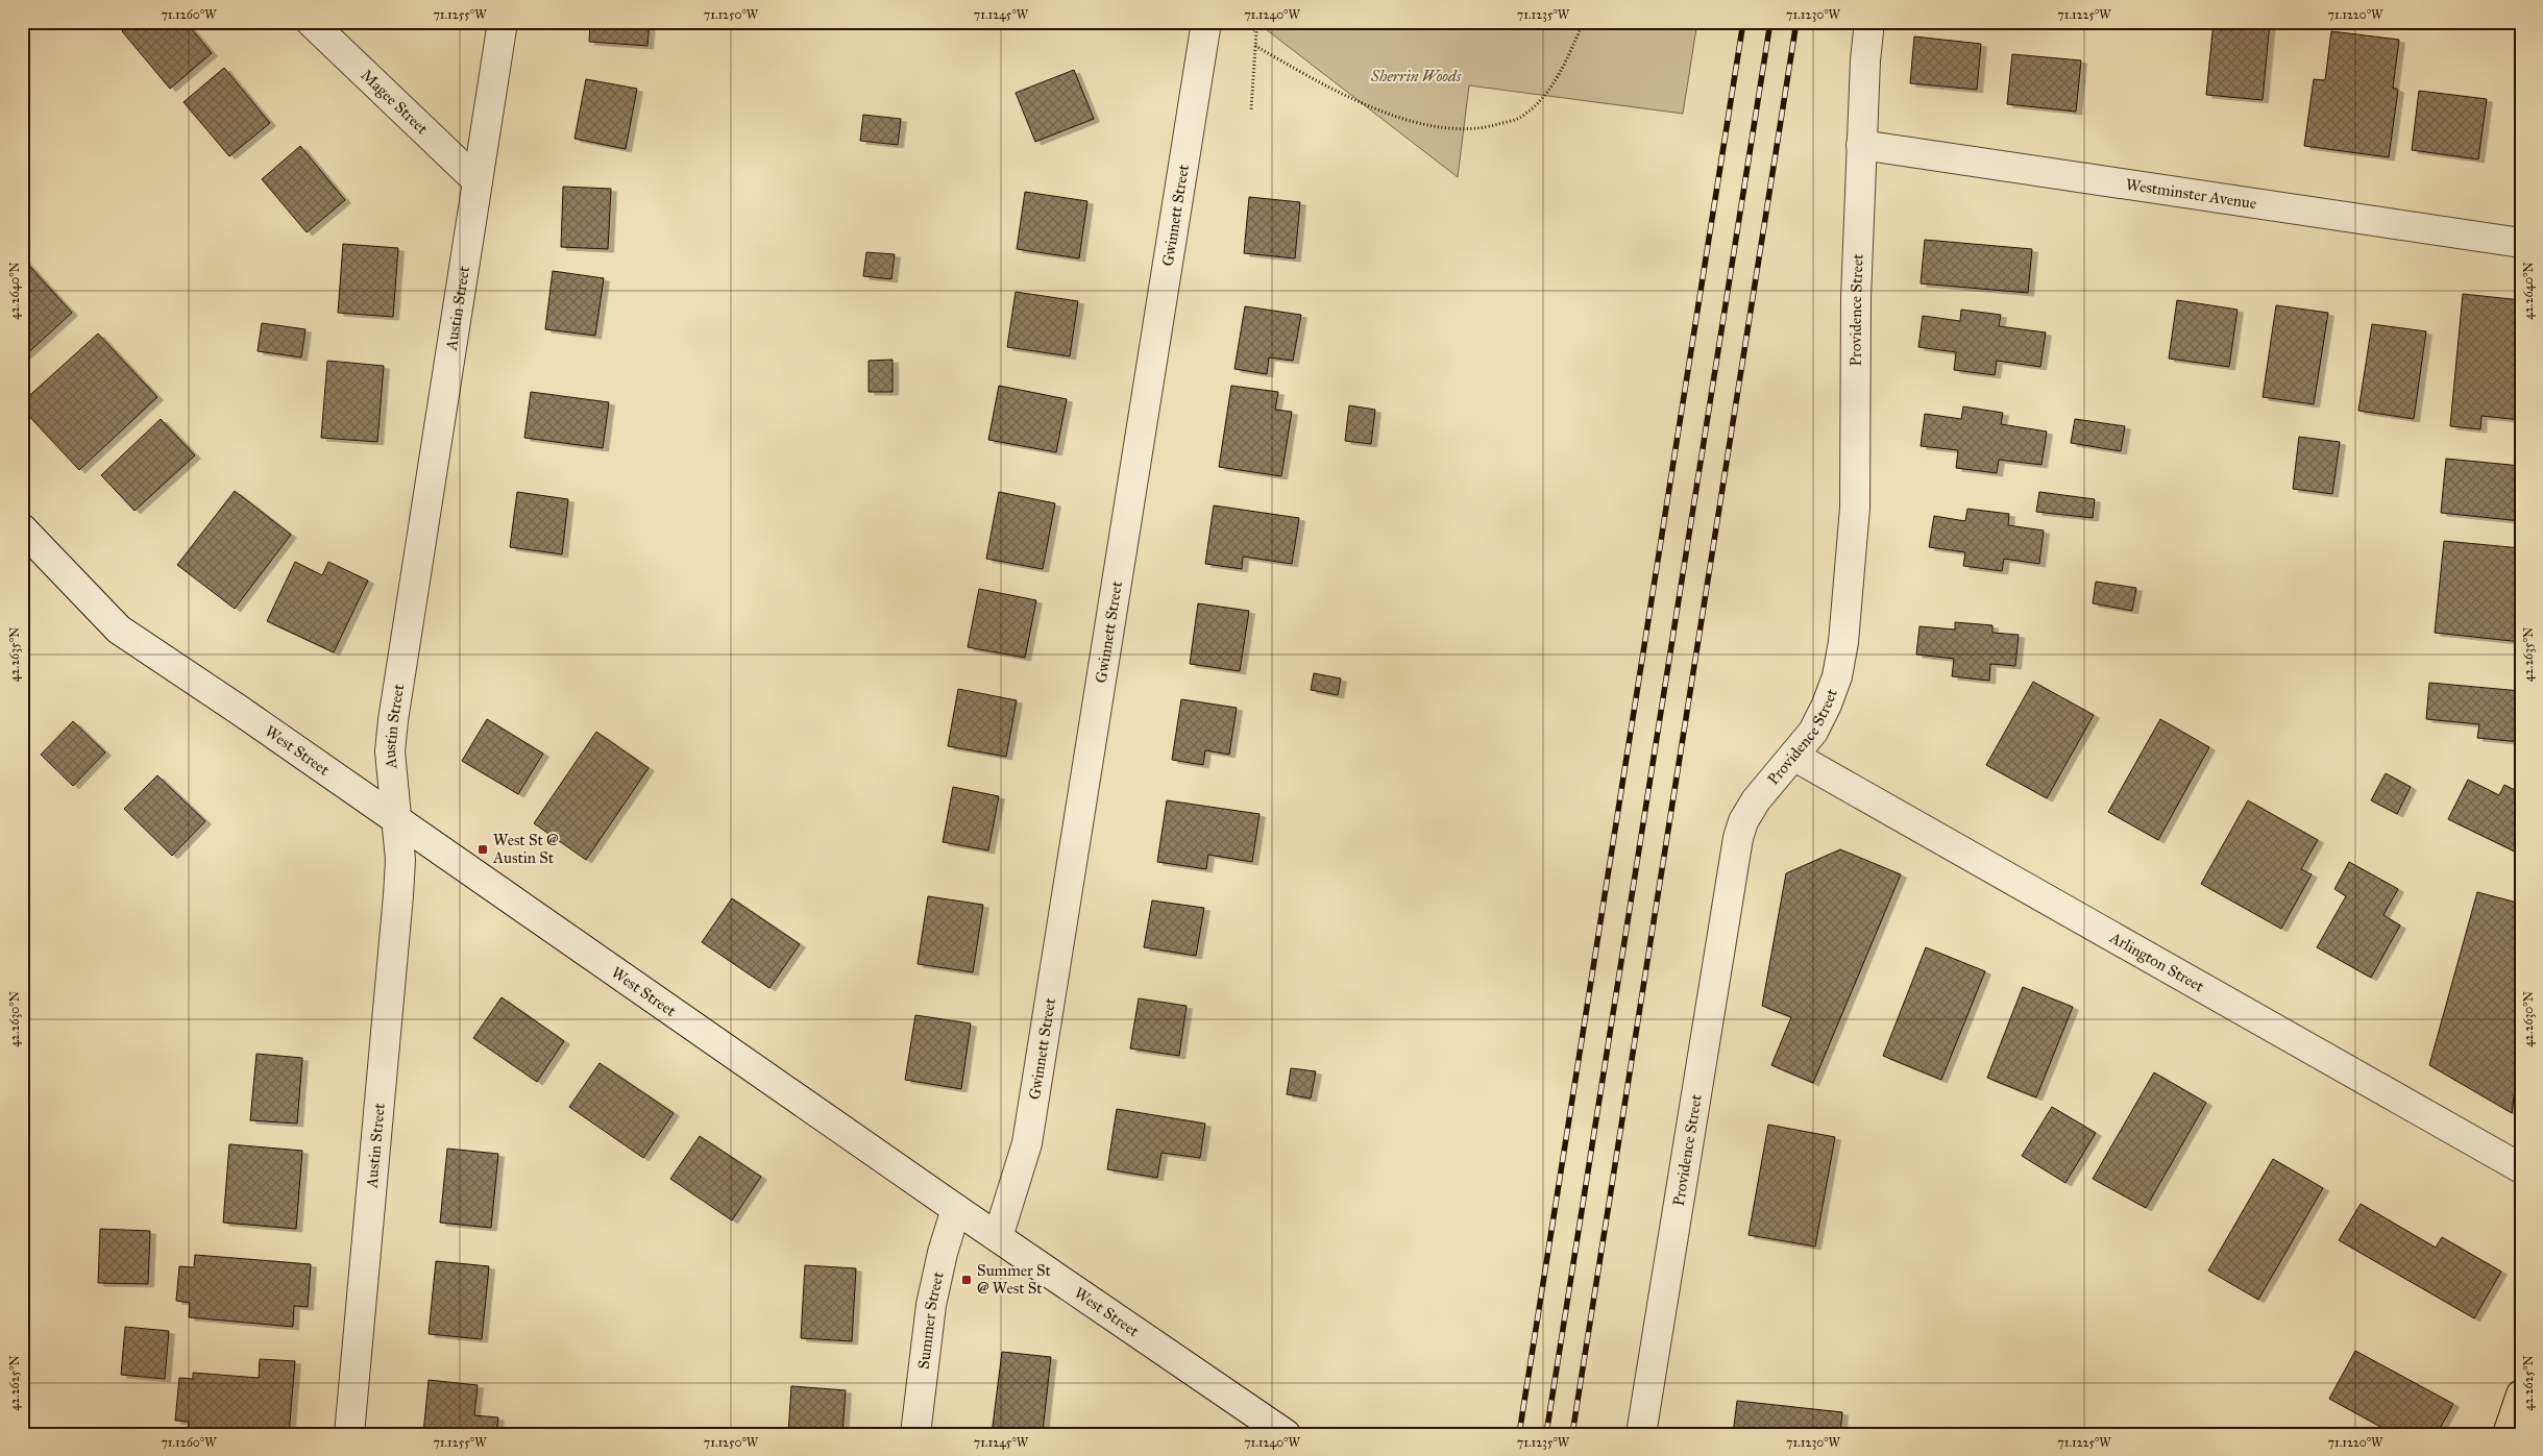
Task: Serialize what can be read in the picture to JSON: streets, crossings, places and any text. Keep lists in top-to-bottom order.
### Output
{
  "streets": {
    "street": [
      "Magee Street",
      "Westminster Avenue",
      "Gwinnett Street",
      "Austin Street",
      "Providence Street",
      "West Street",
      "Arlington Street",
      "Summer Street"
    ]
  },
  "crossings": [
    ["Magee Street", "Austin Street"],
    ["Westminster Avenue", "Providence Street"],
    ["Gwinnett Street", "West Street"],
    ["Austin Street", "West Street"],
    ["Providence Street", "Arlington Street"],
    ["West Street", "Summer Street"]
  ],
  "parks": ["Sherrin Woods"],
  "places": {
    "transit": ["West St @ Austin St", "Summer St @ West St"]
  },
  "coordinates": [
    "71.1260°W",
    "71.1255°W",
    "71.1250°W",
    "71.1245°W",
    "71.1240°W",
    "71.1235°W",
    "71.1230°W",
    "71.1225°W",
    "71.1220°W",
    "42.2640°N",
    "42.2635°N",
    "42.2630°N",
    "42.2625°N"
  ]
}
